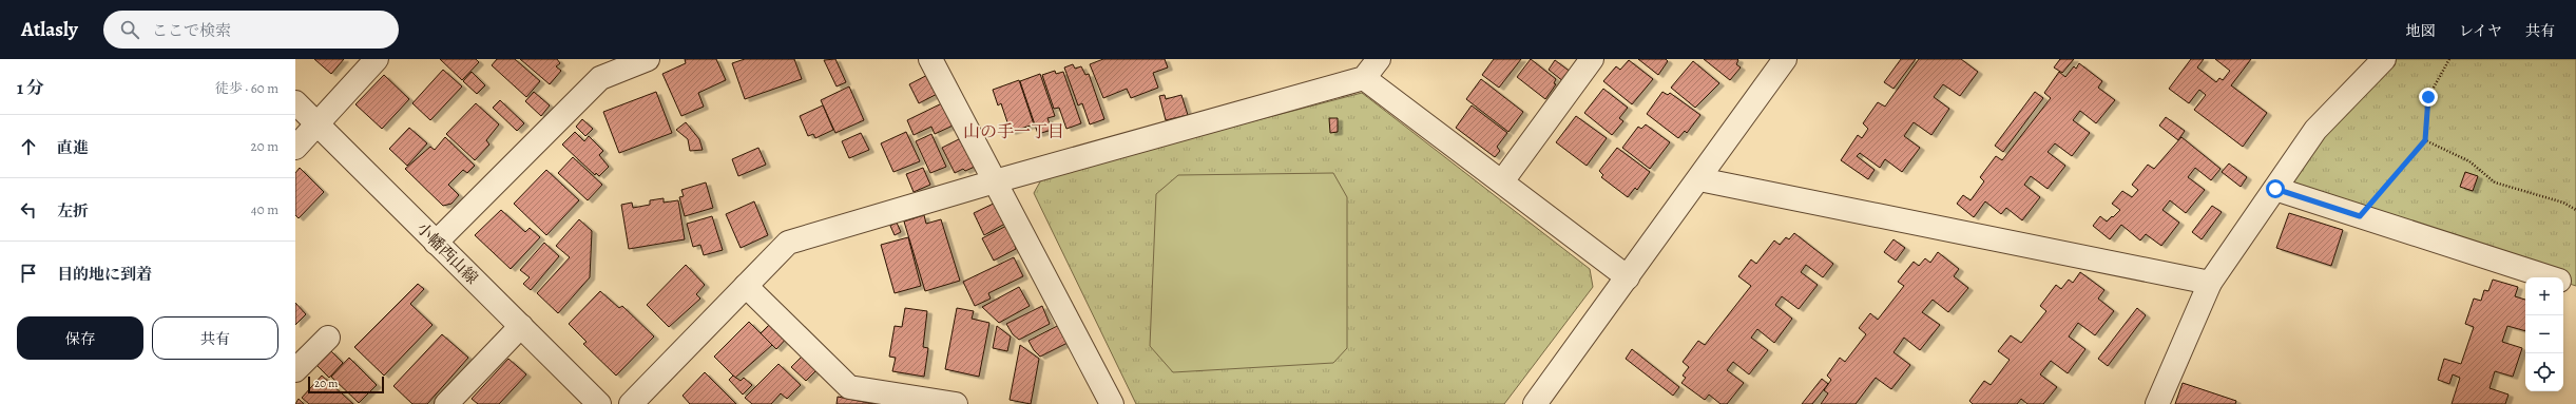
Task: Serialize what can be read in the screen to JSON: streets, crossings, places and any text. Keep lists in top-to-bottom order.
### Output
{
  "streets": {
    "street": ["小幡西山線"]
  },
  "districts": ["山の手一丁目"],
  "scale_bar": "20 m",
  "page": {
    "header": "Atlasly",
    "search": "ここで検索",
    "nav": ["地図", "レイヤ", "共有"],
    "heading": ["1 分", "徒歩 · 60 m"],
    "list": [
      ["直進", "20 m"],
      ["左折", "40 m"],
      "目的地に到着"
    ],
    "map_buttons": ["+", "−"],
    "buttons": ["保存", "共有"],
    "scale": "20 m"
  }
}
